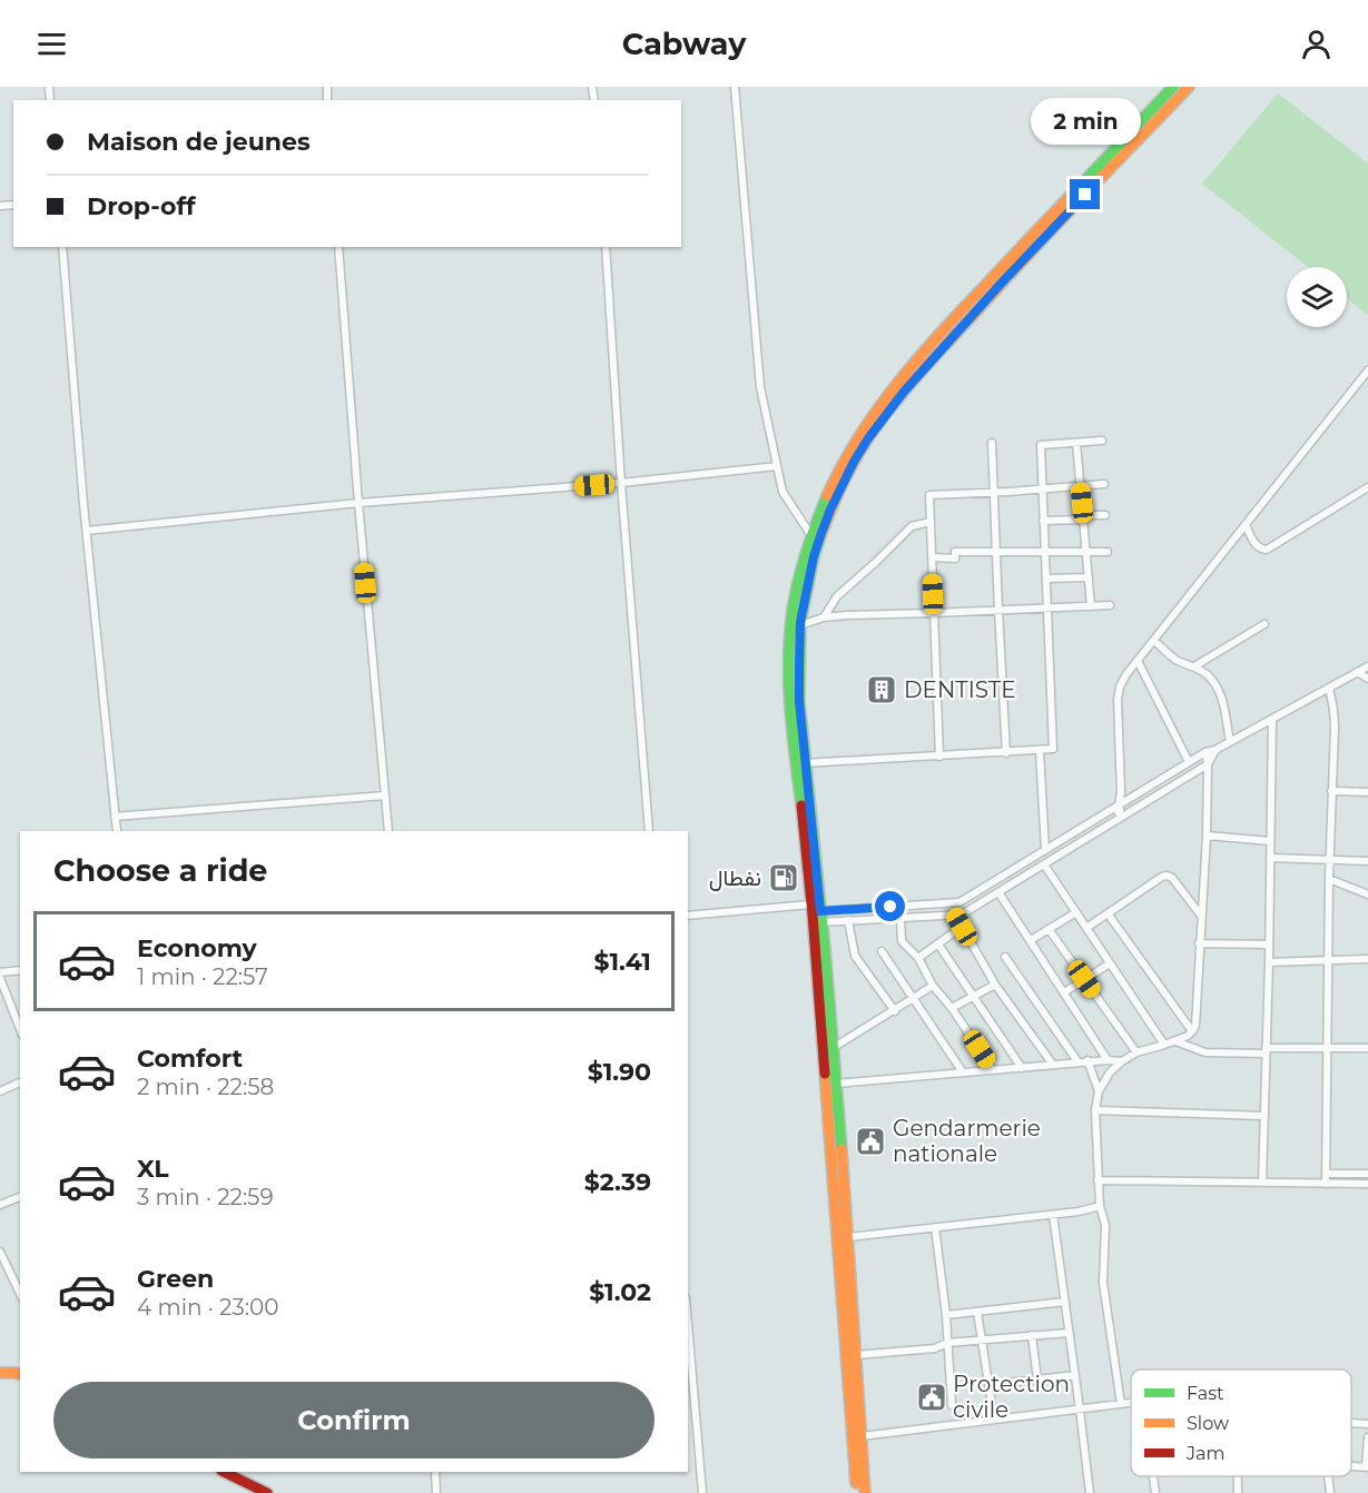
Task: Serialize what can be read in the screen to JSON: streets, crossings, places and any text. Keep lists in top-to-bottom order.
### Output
{
  "places": {
    "building": ["DENTISTE"],
    "fuel station": ["نفطال"],
    "public building": ["Gendarmerie nationale", "Protection civile"]
  },
  "legend": ["Fast", "Slow", "Jam"],
  "page": {
    "header": "Cabway",
    "bubble": "2 min",
    "banner": ["Maison de jeunes", "Drop-off"],
    "heading": "Choose a ride",
    "list": [
      {
        "name": "Economy",
        "note": "1 min · 22:57",
        "value": "$1.41"
      },
      {
        "name": "Comfort",
        "note": "2 min · 22:58",
        "value": "$1.90"
      },
      {
        "name": "XL",
        "note": "3 min · 22:59",
        "value": "$2.39"
      },
      {
        "name": "Green",
        "note": "4 min · 23:00",
        "value": "$1.02"
      }
    ],
    "buttons": "Confirm"
  }
}
